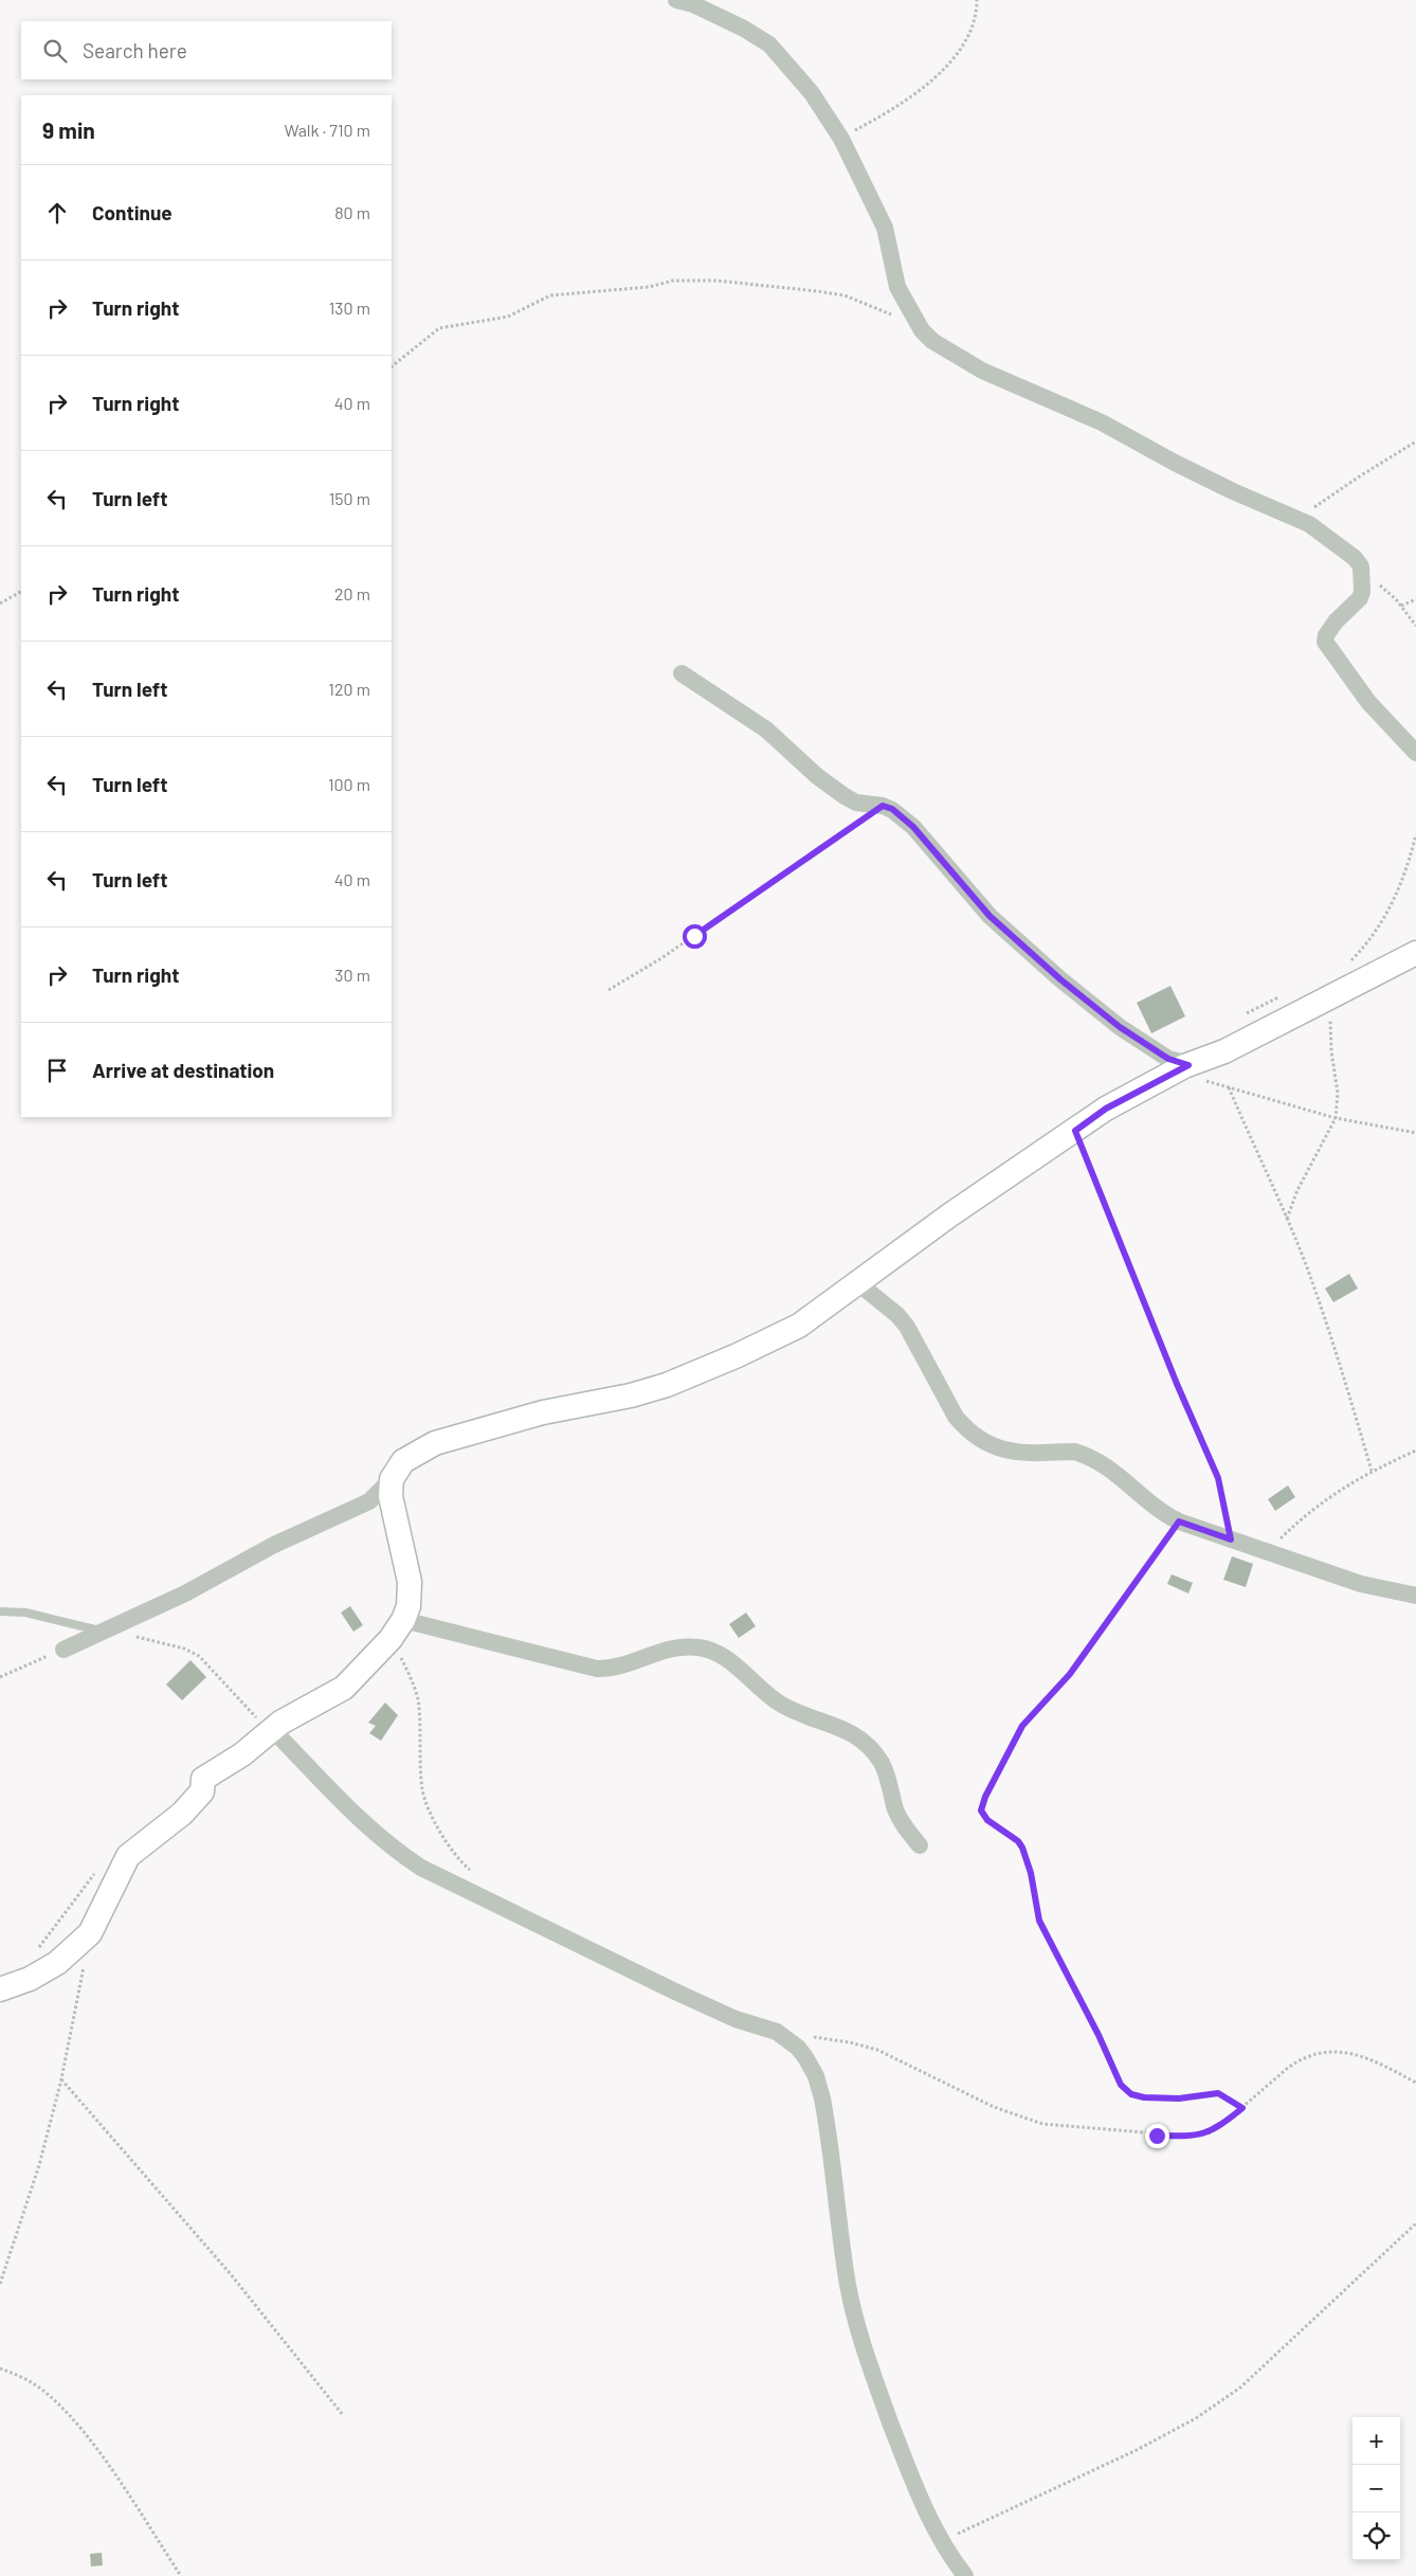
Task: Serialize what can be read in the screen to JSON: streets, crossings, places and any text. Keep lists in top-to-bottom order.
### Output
{
  "page": {
    "search": "Search here",
    "heading": ["9 min", "Walk · 710 m"],
    "list": [
      ["Continue", "80 m"],
      ["Turn right", "130 m"],
      ["Turn right", "40 m"],
      ["Turn left", "150 m"],
      ["Turn right", "20 m"],
      ["Turn left", "120 m"],
      ["Turn left", "100 m"],
      ["Turn left", "40 m"],
      ["Turn right", "30 m"],
      "Arrive at destination"
    ],
    "map_buttons": ["+", "−"]
  }
}
